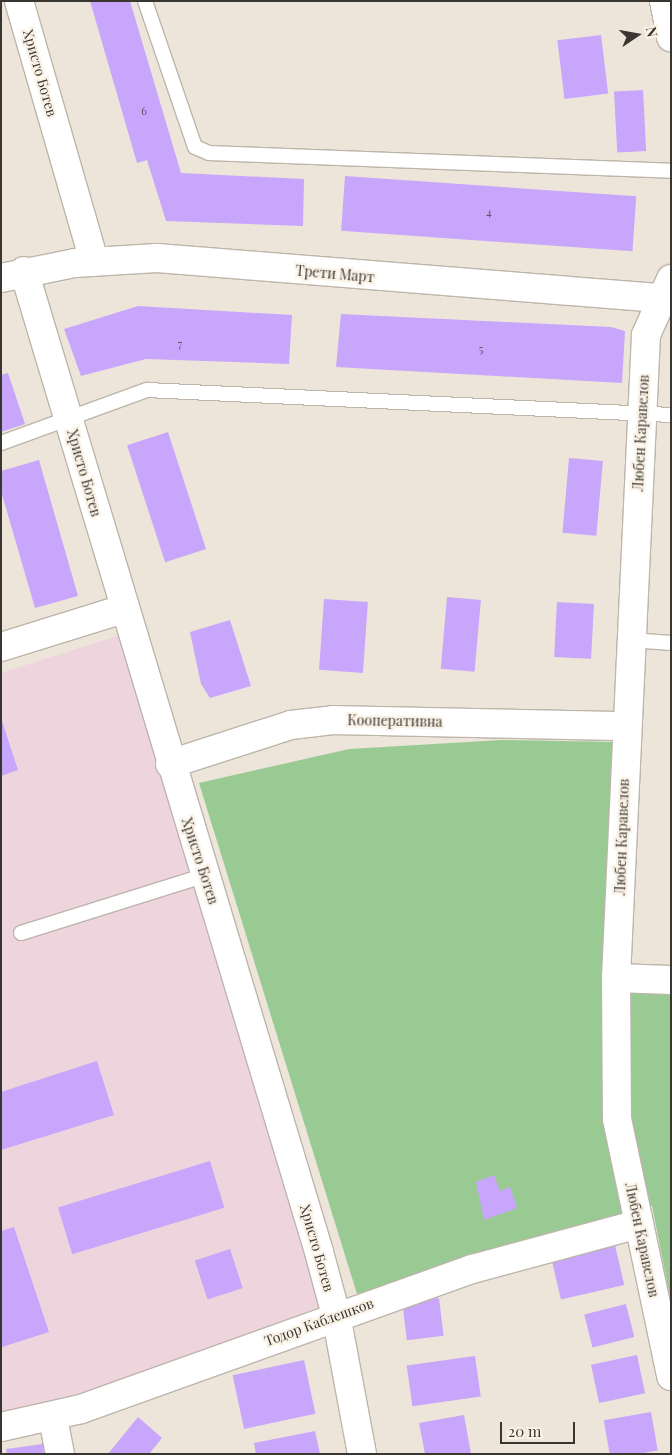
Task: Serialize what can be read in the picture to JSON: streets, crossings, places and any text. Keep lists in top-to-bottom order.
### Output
{
  "streets": {
    "street": [
      "Христо Ботев",
      "Трети Март",
      "Любен Каравелов",
      "Кооперативна",
      "Тодор Каблешков"
    ]
  },
  "crossings": [
    ["Христо Ботев", "Трети Март"],
    ["Христо Ботев", "Кооперативна"],
    ["Христо Ботев", "Тодор Каблешков"],
    ["Трети Март", "Любен Каравелов"],
    ["Любен Каравелов", "Кооперативна"],
    ["Любен Каравелов", "Тодор Каблешков"]
  ],
  "house_numbers": [
    "6",
    "4",
    "7",
    "5"
  ],
  "scale_bar": "20 m",
  "north": "right"
}
